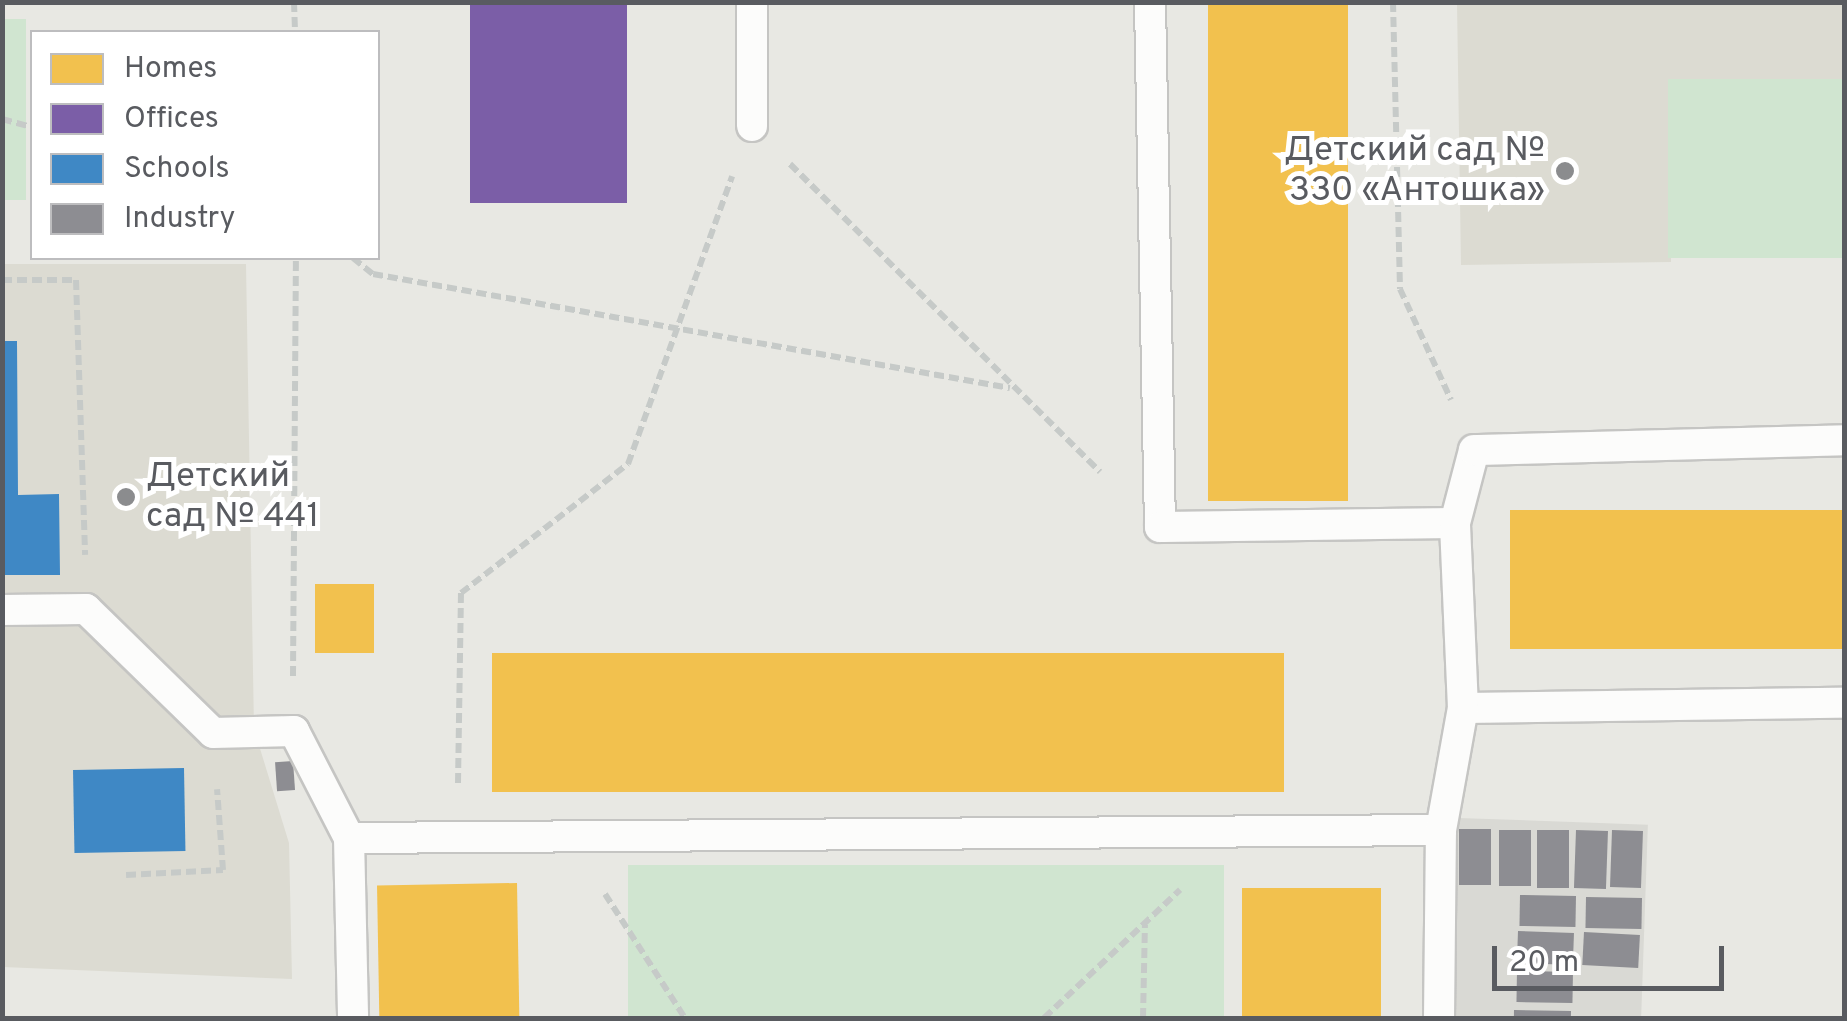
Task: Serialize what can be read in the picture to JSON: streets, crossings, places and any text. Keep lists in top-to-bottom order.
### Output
{
  "places": ["Детский сад № 330 «Антошка»", "Детский сад № 441"],
  "legend": [
    "Homes",
    "Offices",
    "Schools",
    "Industry"
  ],
  "scale_bar": "20 m"
}
